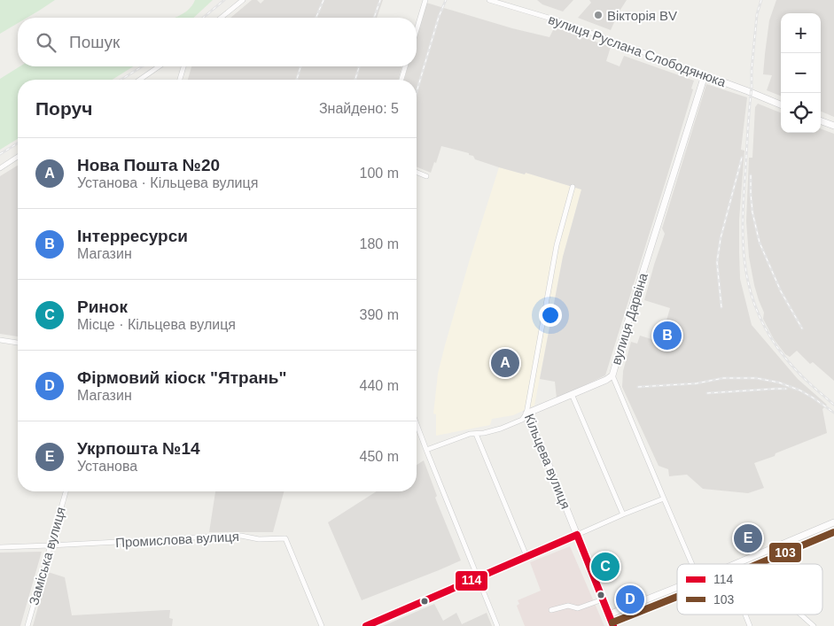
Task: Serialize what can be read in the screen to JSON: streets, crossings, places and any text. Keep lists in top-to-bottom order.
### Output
{
  "streets": {
    "street": [
      "вулиця Руслана Слободянюка",
      "вулиця Дарвіна",
      "Кільцева вулиця",
      "Промислова вулиця",
      "Заміська вулиця"
    ]
  },
  "crossings": [
    ["вулиця Руслана Слободянюка", "вулиця Дарвіна"],
    ["Промислова вулиця", "Заміська вулиця"]
  ],
  "places": ["Вікторія BV"],
  "lines": ["transit line 103", "transit line 114"],
  "legend": ["114", "103"],
  "page": {
    "map_buttons": ["+", "−"],
    "search": "Пошук",
    "heading": ["Поруч", "Знайдено: 5"],
    "list": [
      {
        "mark": "A",
        "name": "Нова Пошта №20",
        "note": "Установа · Кільцева вулиця",
        "value": "100 m"
      },
      {
        "mark": "B",
        "name": "Інтерресурси",
        "note": "Магазин",
        "value": "180 m"
      },
      {
        "mark": "C",
        "name": "Ринок",
        "note": "Місце · Кільцева вулиця",
        "value": "390 m"
      },
      {
        "mark": "D",
        "name": "Фірмовий кіоск \"Ятрань\"",
        "note": "Магазин",
        "value": "440 m"
      },
      {
        "mark": "E",
        "name": "Укрпошта №14",
        "note": "Установа",
        "value": "450 m"
      }
    ],
    "pins": [
      "B",
      "A",
      "E",
      "C",
      "D"
    ]
  }
}
